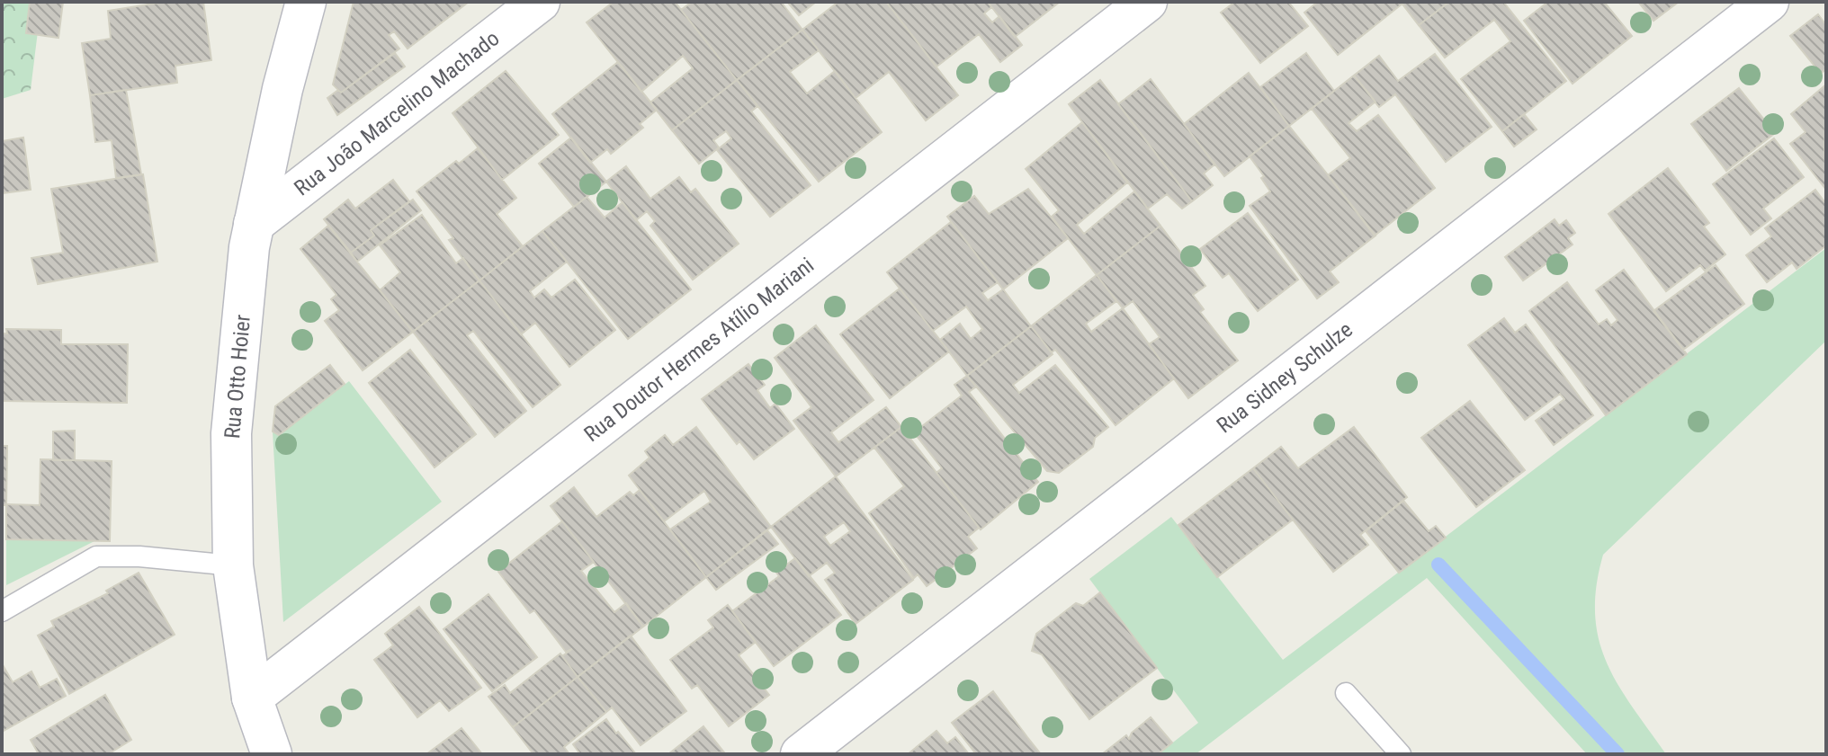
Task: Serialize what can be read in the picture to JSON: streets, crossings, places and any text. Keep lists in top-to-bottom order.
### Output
{
  "streets": {
    "street": [
      "Rua João Marcelino Machado",
      "Rua Doutor Hermes Atílio Mariani",
      "Rua Otto Hoier",
      "Rua Sidney Schulze"
    ]
  },
  "crossings": [
    ["Rua João Marcelino Machado", "Rua Otto Hoier"],
    ["Rua Doutor Hermes Atílio Mariani", "Rua Otto Hoier"]
  ]
}
